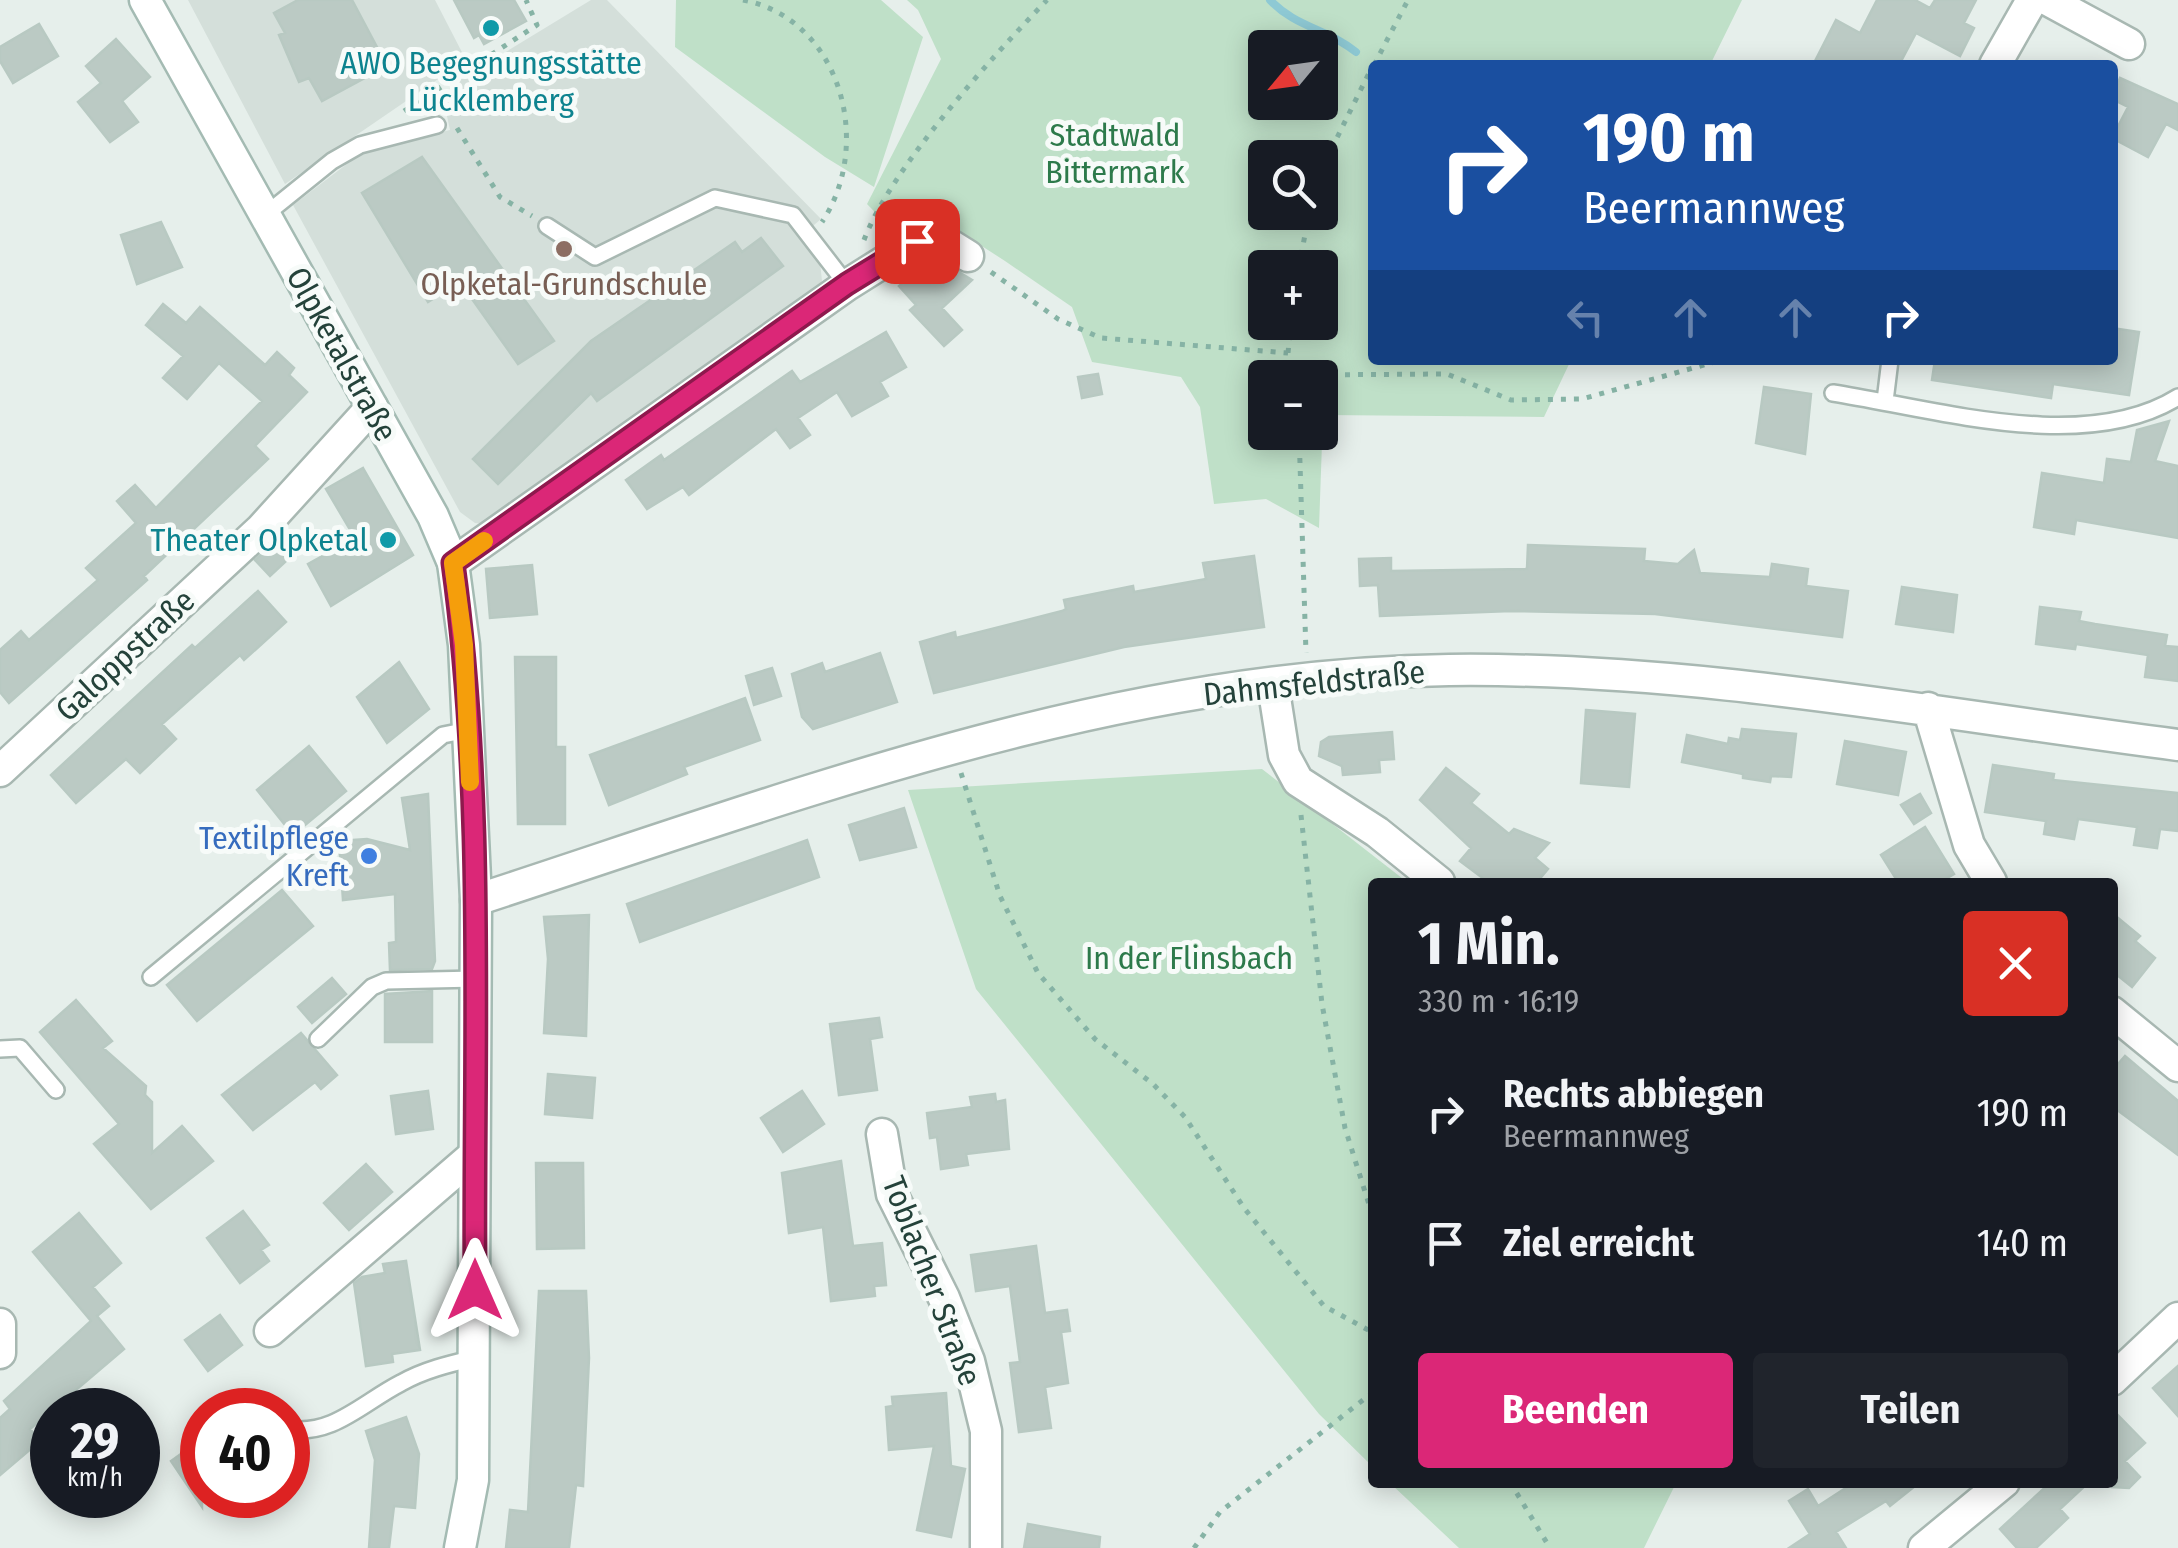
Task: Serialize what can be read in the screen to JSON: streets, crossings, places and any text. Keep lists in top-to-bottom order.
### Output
{
  "streets": {
    "street": [
      "Olpketalstraße",
      "Galoppstraße",
      "Dahmsfeldstraße",
      "Toblacher Straße"
    ]
  },
  "crossings": [
    ["Olpketalstraße", "Galoppstraße"],
    ["Olpketalstraße", "Dahmsfeldstraße"]
  ],
  "parks": ["Stadtwald Bittermark", "In der Flinsbach"],
  "places": [
    "AWO Begegnungsstätte Lücklemberg",
    "Olpketal-Grundschule",
    "Theater Olpketal",
    "Textilpflege Kreft"
  ],
  "north": "bottom left",
  "page": {
    "map_buttons": ["+", "−"],
    "turn": ["190 m", "Beermannweg"],
    "heading": ["1 Min.", "330 m · 16:19"],
    "list": [
      {
        "name": "Rechts abbiegen",
        "note": "Beermannweg",
        "value": "190 m"
      },
      {
        "name": "Ziel erreicht",
        "value": "140 m"
      }
    ],
    "buttons": ["Beenden", "Teilen"],
    "speed": "29 km/h",
    "limit": "40"
  }
}
